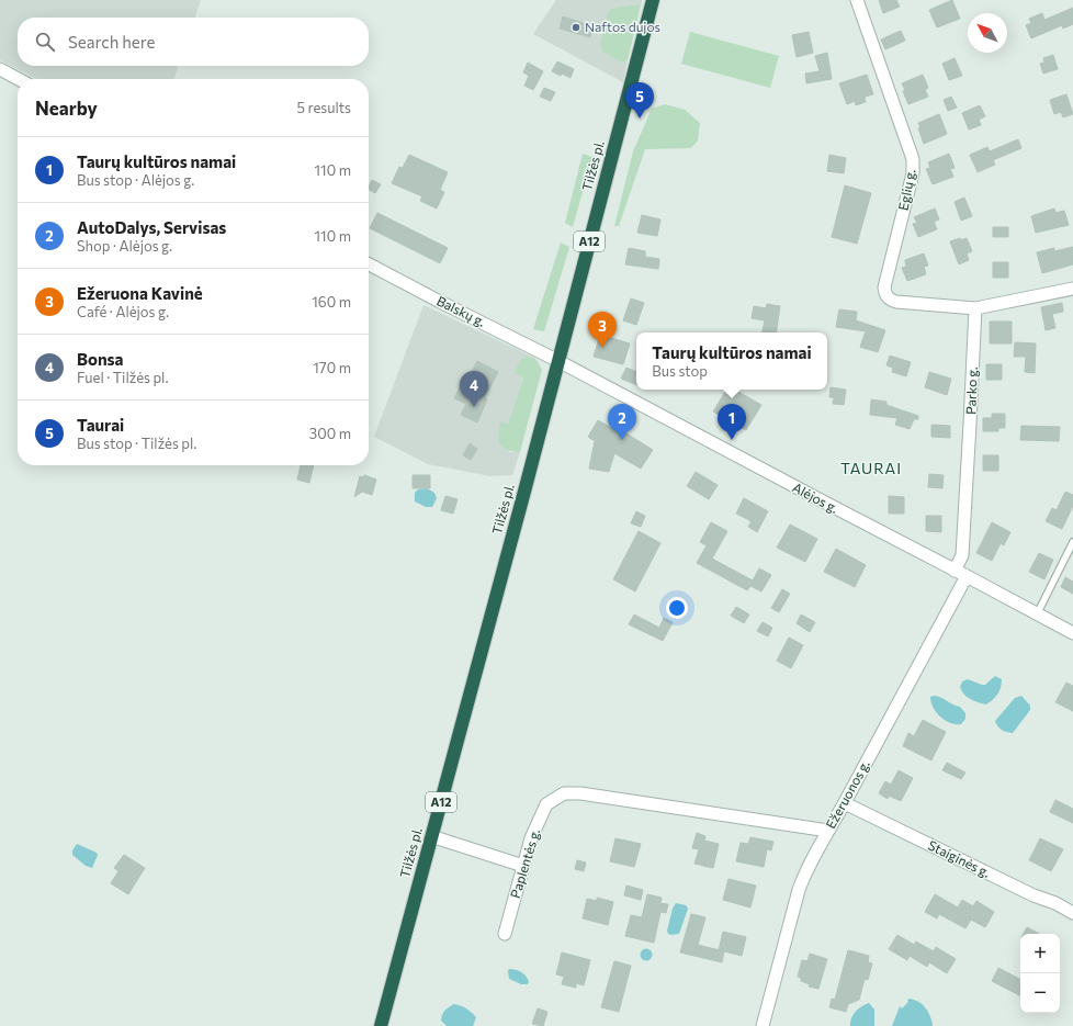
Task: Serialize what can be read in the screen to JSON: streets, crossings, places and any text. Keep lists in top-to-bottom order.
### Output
{
  "streets": {
    "highway": ["Tilžės pl.", "A12"],
    "street": [
      "Eglių g.",
      "Balskų g.",
      "Parko g.",
      "Alėjos g.",
      "Ežeruonos g.",
      "Staiginės g.",
      "Paplentės g."
    ]
  },
  "crossings": [
    ["Tilžės pl.", "Balskų g."],
    ["Tilžės pl.", "Alėjos g."],
    ["Eglių g.", "Parko g."],
    ["Balskų g.", "Alėjos g."],
    ["Parko g.", "Alėjos g."],
    ["Alėjos g.", "Ežeruonos g."],
    ["Ežeruonos g.", "Staiginės g."],
    ["Ežeruonos g.", "Paplentės g."]
  ],
  "districts": ["TAURAI"],
  "places": ["Naftos dujos"],
  "north": "top left",
  "page": {
    "search": "Search here",
    "heading": ["Nearby", "5 results"],
    "pins": [
      "5",
      "3",
      "4",
      "1",
      "2"
    ],
    "list": [
      {
        "mark": "1",
        "name": "Taurų kultūros namai",
        "note": "Bus stop · Alėjos g.",
        "value": "110 m"
      },
      {
        "mark": "2",
        "name": "AutoDalys, Servisas",
        "note": "Shop · Alėjos g.",
        "value": "110 m"
      },
      {
        "mark": "3",
        "name": "Ežeruona Kavinė",
        "note": "Café · Alėjos g.",
        "value": "160 m"
      },
      {
        "mark": "4",
        "name": "Bonsa",
        "note": "Fuel · Tilžės pl.",
        "value": "170 m"
      },
      {
        "mark": "5",
        "name": "Taurai",
        "note": "Bus stop · Tilžės pl.",
        "value": "300 m"
      }
    ],
    "popup": ["Taurų kultūros namai", "Bus stop"],
    "map_buttons": ["+", "−"]
  }
}
